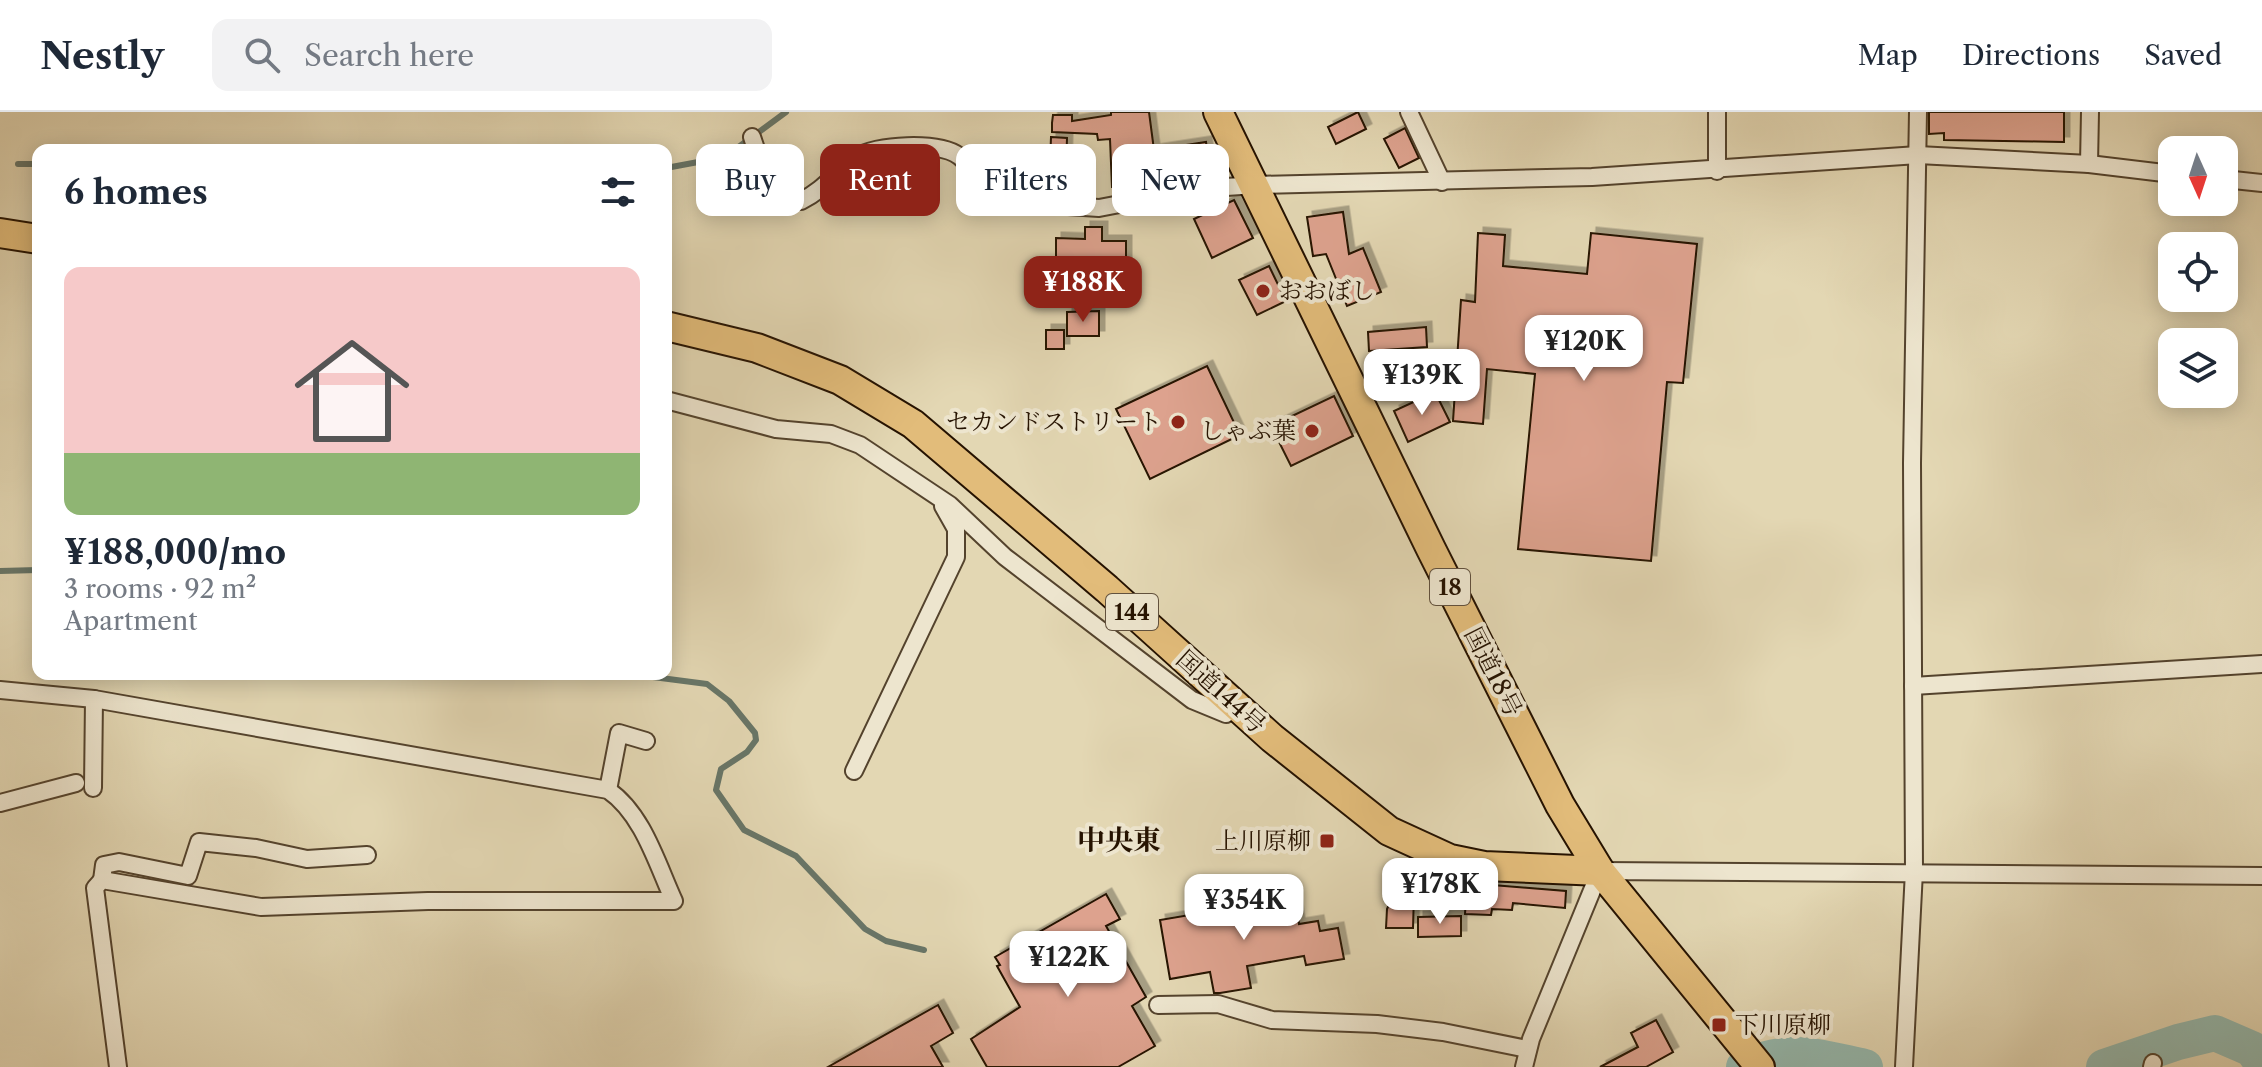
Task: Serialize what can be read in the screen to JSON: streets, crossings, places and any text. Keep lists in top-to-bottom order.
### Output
{
  "streets": {
    "highway": [
      "18",
      "144",
      "国道18号",
      "国道144号"
    ]
  },
  "crossings": [
    ["国道18号", "国道144号"]
  ],
  "districts": ["中央東"],
  "places": {
    "other": ["おおぼし", "セカンドストリート", "しゃぶ葉"],
    "transit": ["上川原柳", "下川原柳"]
  },
  "north": "bottom",
  "page": {
    "header": "Nestly",
    "search": "Search here",
    "nav": ["Map", "Directions", "Saved"],
    "chip": [
      "Buy",
      "Rent",
      "Filters",
      "New"
    ],
    "heading": "6 homes",
    "list": [
      {
        "name": "¥188,000/mo",
        "note": "3 rooms · 92 m² · Apartment"
      }
    ],
    "price": [
      "¥188K",
      "¥120K",
      "¥139K",
      "¥178K",
      "¥354K",
      "¥122K"
    ]
  }
}
